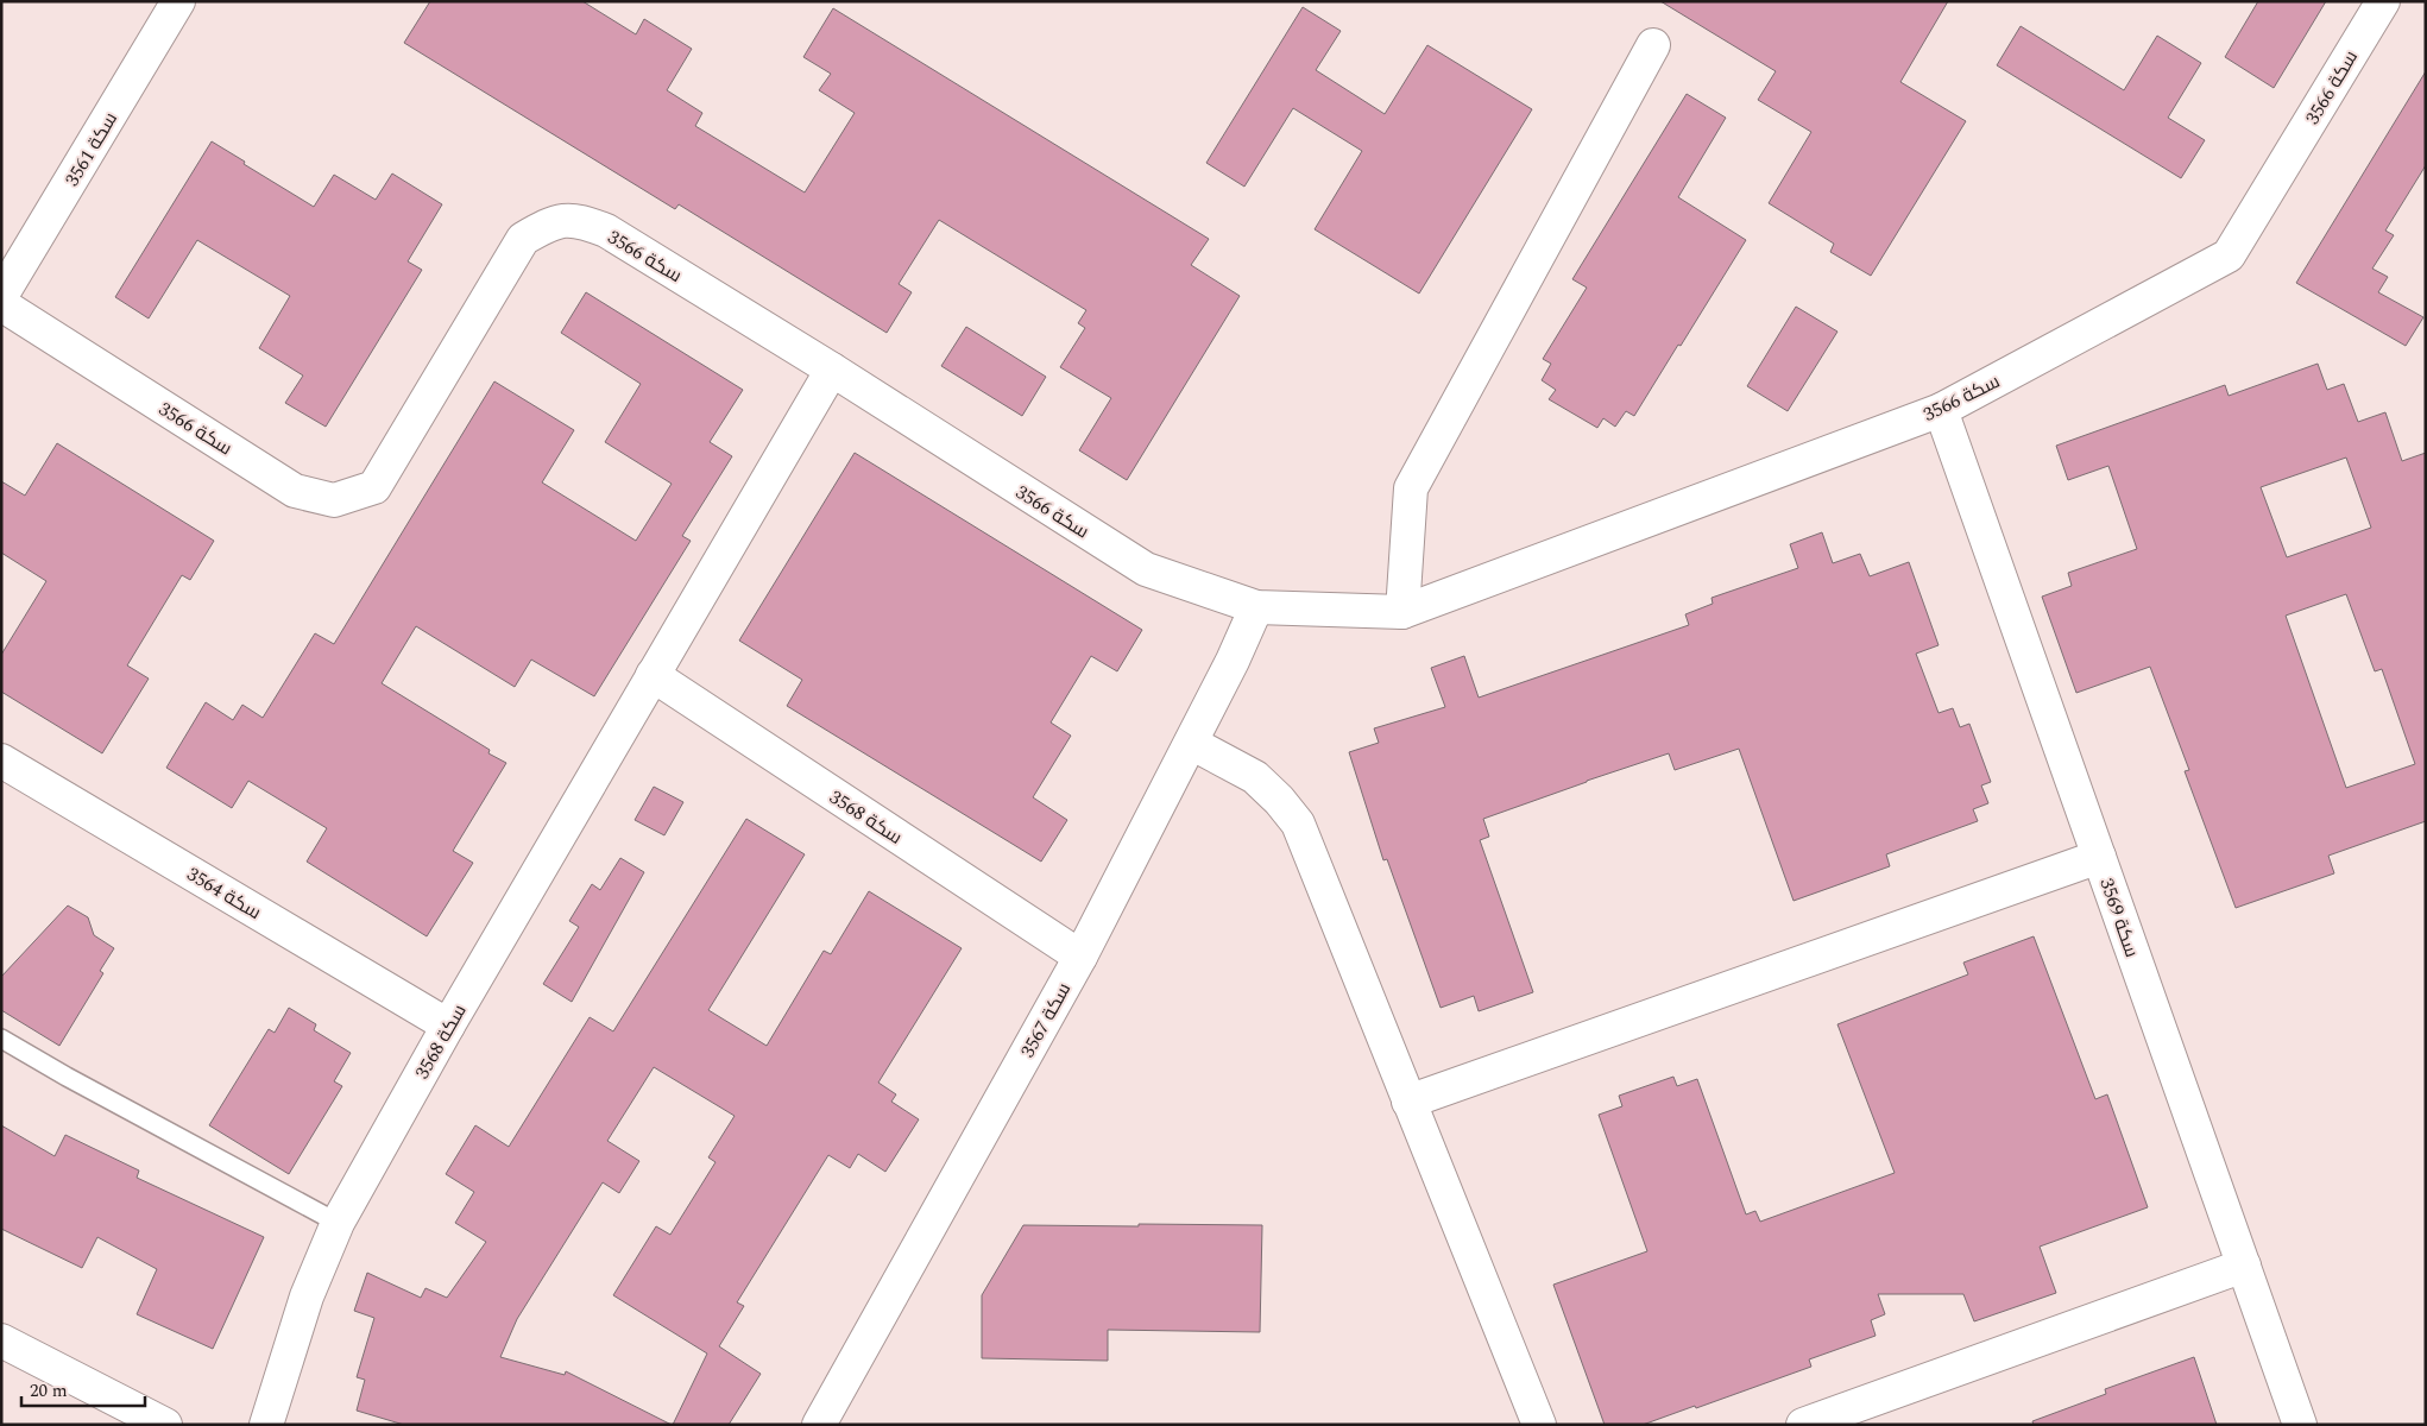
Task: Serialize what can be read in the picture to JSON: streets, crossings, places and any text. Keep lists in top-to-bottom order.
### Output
{
  "streets": {
    "street": [
      "سكة 3566",
      "سكة 3561",
      "سكة 3568",
      "سكة 3564",
      "سكة 3569",
      "سكة 3567"
    ]
  },
  "crossings": [
    ["سكة 3566", "سكة 3568"],
    ["سكة 3566", "سكة 3569"],
    ["سكة 3566", "سكة 3567"],
    ["سكة 3568", "سكة 3564"],
    ["سكة 3568", "سكة 3567"]
  ],
  "scale_bar": "20 m"
}
